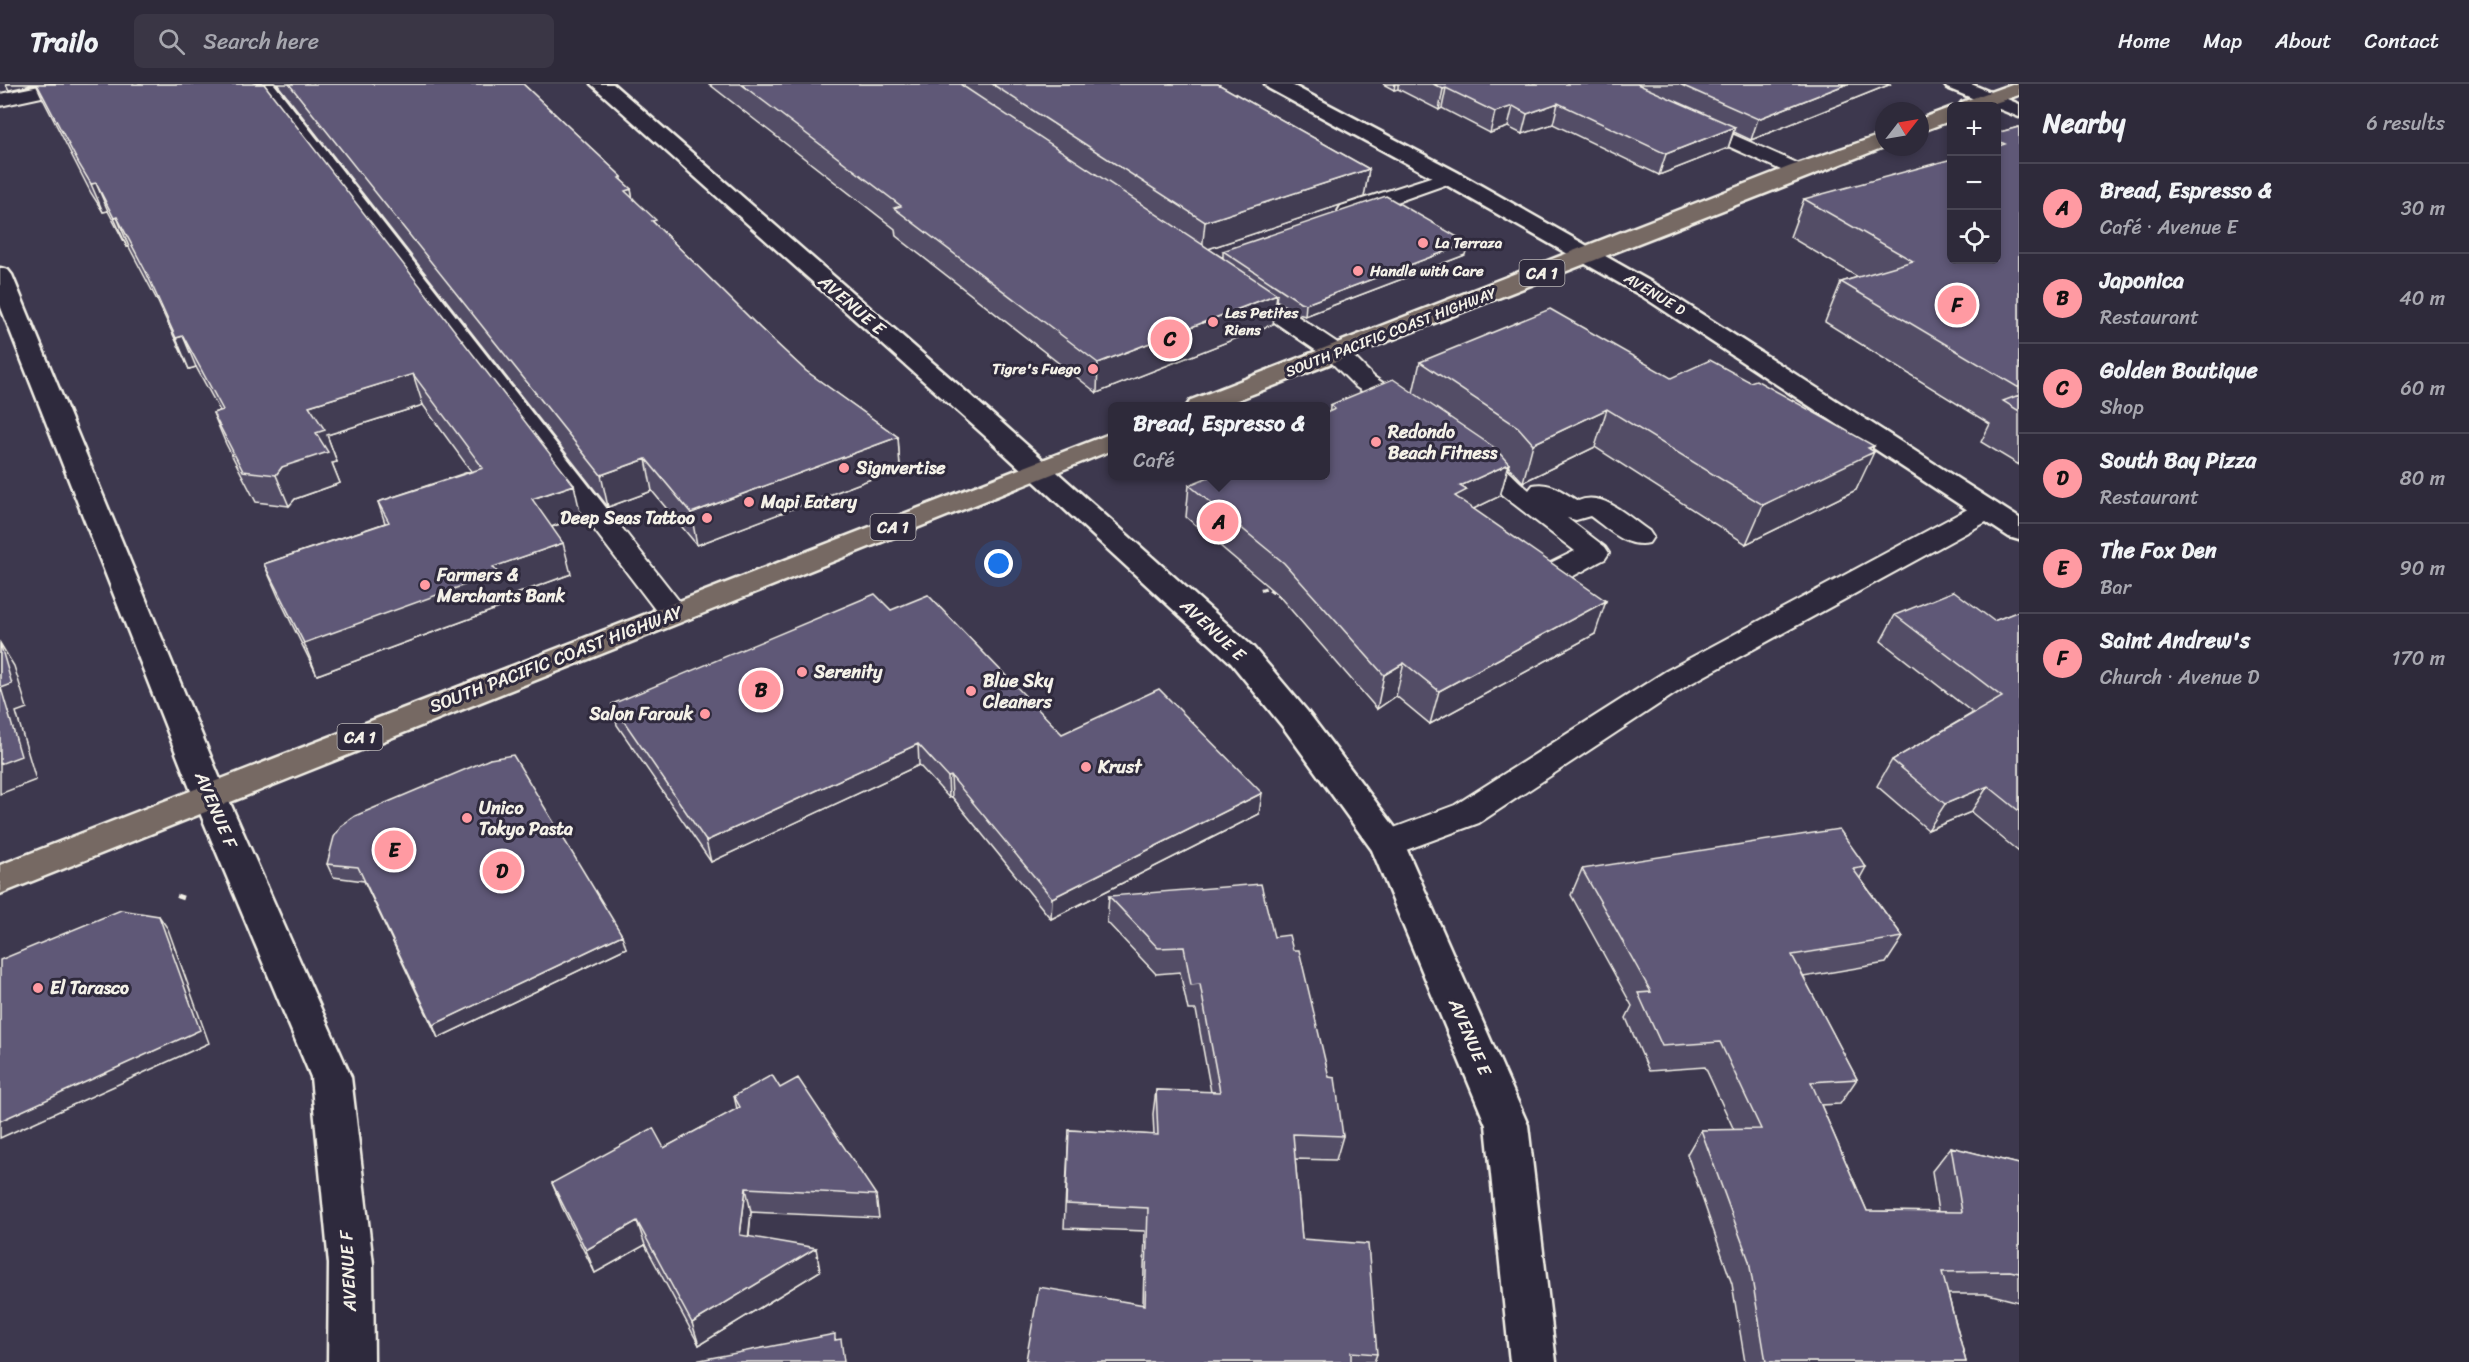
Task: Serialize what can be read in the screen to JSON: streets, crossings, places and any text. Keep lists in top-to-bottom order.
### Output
{
  "streets": {
    "highway": ["CA 1", "SOUTH PACIFIC COAST HIGHWAY"],
    "street": ["AVENUE D", "AVENUE E", "AVENUE F"]
  },
  "crossings": [
    ["AVENUE D", "SOUTH PACIFIC COAST HIGHWAY"],
    ["AVENUE E", "SOUTH PACIFIC COAST HIGHWAY"],
    ["SOUTH PACIFIC COAST HIGHWAY", "AVENUE F"]
  ],
  "places": [
    "La Terraza",
    "Handle with Care",
    "Les Petites Riens",
    "Tigre's Fuego",
    "Redondo Beach Fitness",
    "Signvertise",
    "Mapi Eatery",
    "Deep Seas Tattoo",
    "Farmers & Merchants Bank",
    "Serenity",
    "Blue Sky Cleaners",
    "Salon Farouk",
    "Krust",
    "Unico Tokyo Pasta",
    "El Tarasco"
  ],
  "north": "top right",
  "page": {
    "header": "Trailo",
    "search": "Search here",
    "nav": [
      "Home",
      "Map",
      "About",
      "Contact"
    ],
    "heading": ["Nearby", "6 results"],
    "map_buttons": ["+", "−"],
    "list": [
      {
        "mark": "A",
        "name": "Bread, Espresso &",
        "note": "Café · Avenue E",
        "value": "30 m"
      },
      {
        "mark": "B",
        "name": "Japonica",
        "note": "Restaurant",
        "value": "40 m"
      },
      {
        "mark": "C",
        "name": "Golden Boutique",
        "note": "Shop",
        "value": "60 m"
      },
      {
        "mark": "D",
        "name": "South Bay Pizza",
        "note": "Restaurant",
        "value": "80 m"
      },
      {
        "mark": "E",
        "name": "The Fox Den",
        "note": "Bar",
        "value": "90 m"
      },
      {
        "mark": "F",
        "name": "Saint Andrew's",
        "note": "Church · Avenue D",
        "value": "170 m"
      }
    ],
    "pins": [
      "F",
      "C",
      "A",
      "B",
      "E",
      "D"
    ],
    "popup": ["Bread, Espresso &", "Café"]
  }
}
